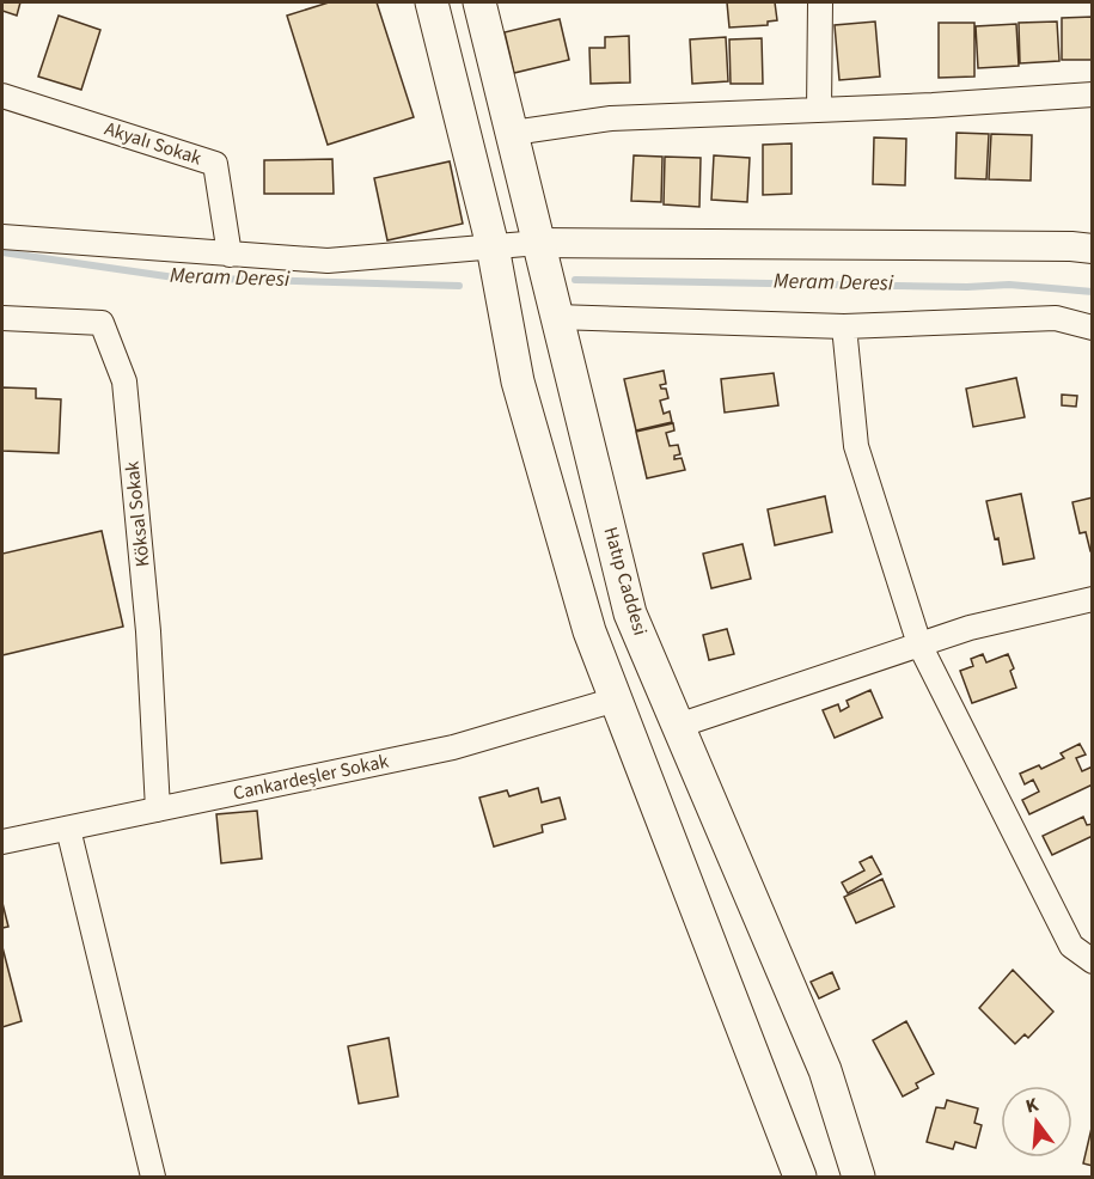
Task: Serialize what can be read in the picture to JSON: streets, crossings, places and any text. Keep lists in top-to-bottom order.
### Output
{
  "streets": {
    "main road": ["Hatıp Caddesi"],
    "street": ["Akyalı Sokak", "Köksal Sokak", "Cankardeşler Sokak"]
  },
  "crossings": [
    ["Köksal Sokak", "Cankardeşler Sokak"]
  ],
  "water": ["Meram Deresi"],
  "north": "top"
}
